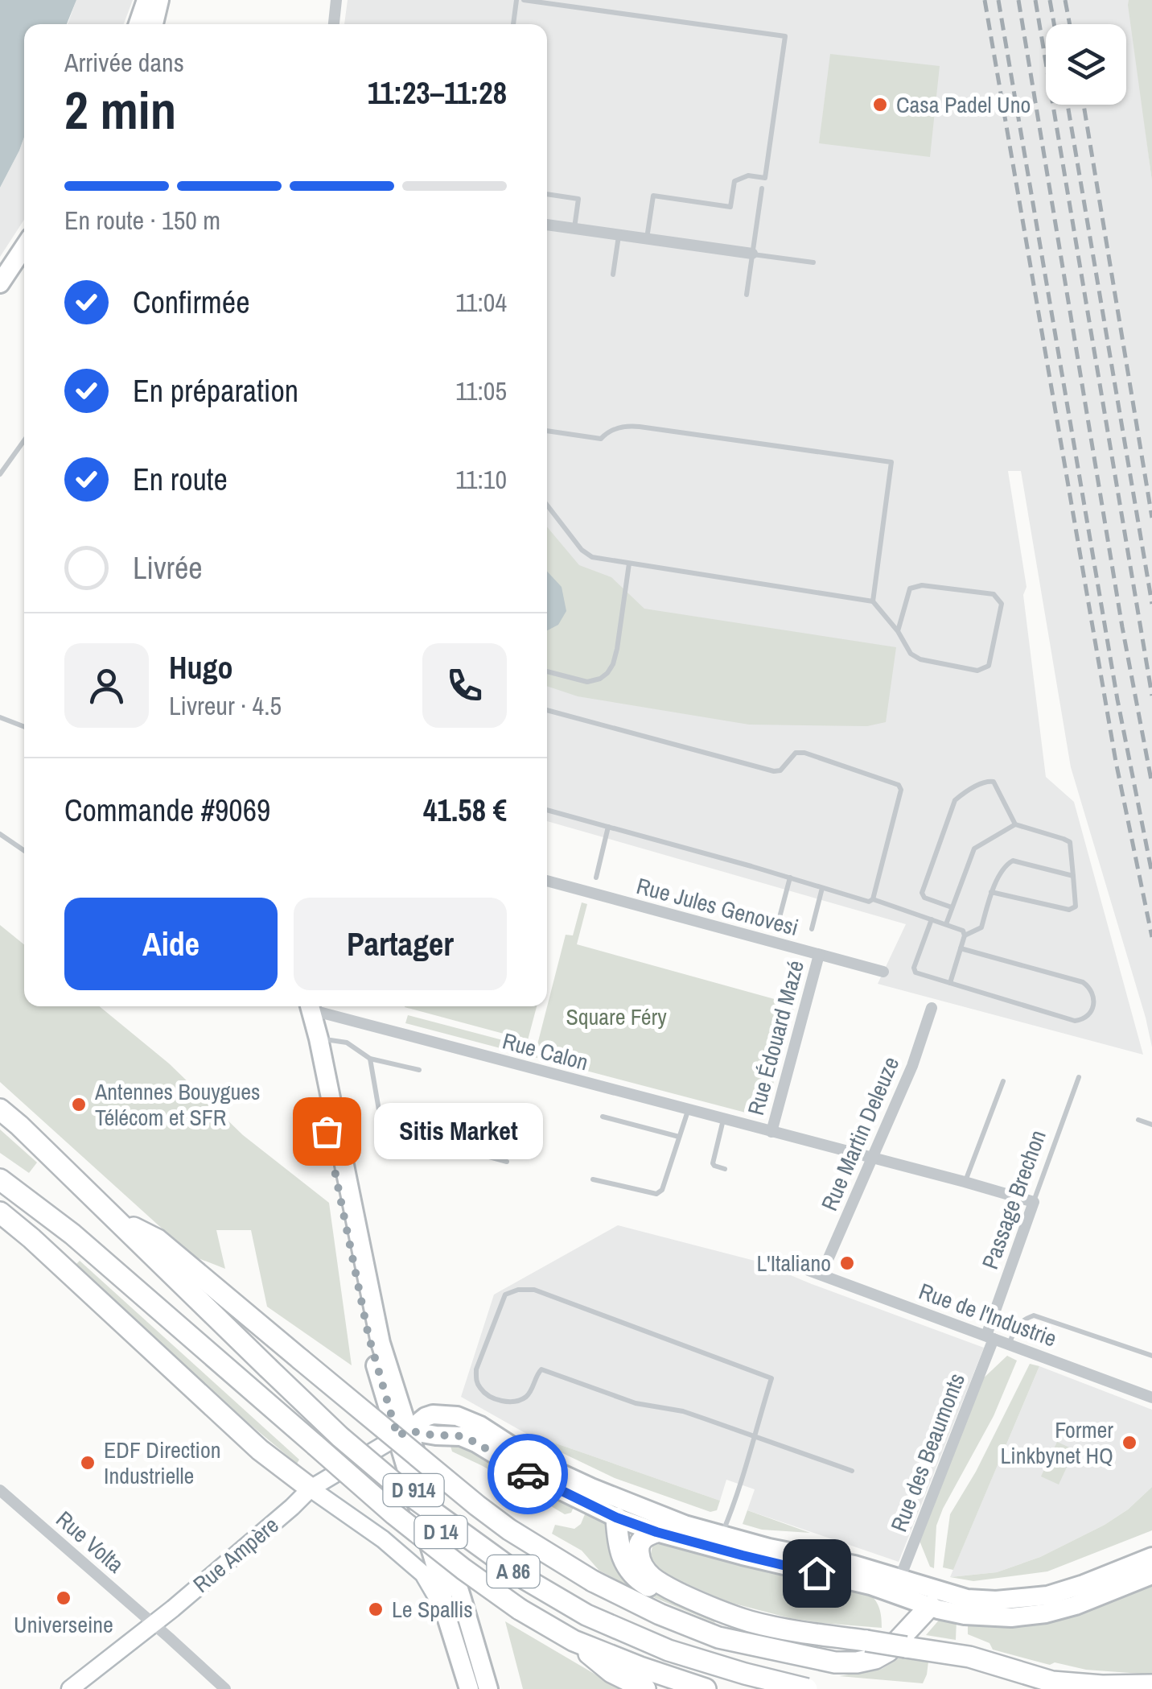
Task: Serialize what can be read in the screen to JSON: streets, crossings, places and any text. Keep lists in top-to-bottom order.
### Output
{
  "streets": {
    "highway": ["A 86"],
    "main road": ["D 914", "D 14", "Rue Ampère"],
    "street": [
      "Rue Jules Genovesi",
      "Rue Édouard Mazé",
      "Rue Calon",
      "Rue Martin Deleuze",
      "Passage Brechon",
      "Rue de l'Industrie",
      "Rue des Beaumonts",
      "Rue Volta"
    ]
  },
  "crossings": [
    ["Rue Jules Genovesi", "Rue Édouard Mazé"],
    ["Rue Édouard Mazé", "Rue Calon"],
    ["Rue Calon", "Rue Martin Deleuze"],
    ["Rue Calon", "Passage Brechon"],
    ["Rue Martin Deleuze", "Rue de l'Industrie"],
    ["Passage Brechon", "Rue de l'Industrie"],
    ["Passage Brechon", "Rue des Beaumonts"],
    ["Rue de l'Industrie", "Rue des Beaumonts"],
    ["D 914", "D 14"],
    ["D 914", "Rue Ampère"],
    ["D 14", "Rue Ampère"],
    ["Rue Volta", "Rue Ampère"]
  ],
  "parks": ["Square Féry"],
  "places": [
    "Casa Padel Uno",
    "Antennes Bouygues Télécom et SFR",
    "Sitis Market",
    "L'Italiano",
    "Former Linkbynet HQ",
    "EDF Direction Industrielle",
    "Universeine",
    "Le Spallis"
  ],
  "page": {
    "heading": ["2 min", "Arrivée dans", "11:23–11:28"],
    "panel": [
      "Hugo",
      "Livreur · 4.5",
      "Commande #9069",
      "41.58 €"
    ],
    "bar": "En route · 150 m",
    "list": [
      ["Confirmée", "11:04"],
      ["En préparation", "11:05"],
      ["En route", "11:10"],
      "Livrée"
    ],
    "buttons": ["Aide", "Partager"],
    "bubble": "Sitis Market"
  }
}
